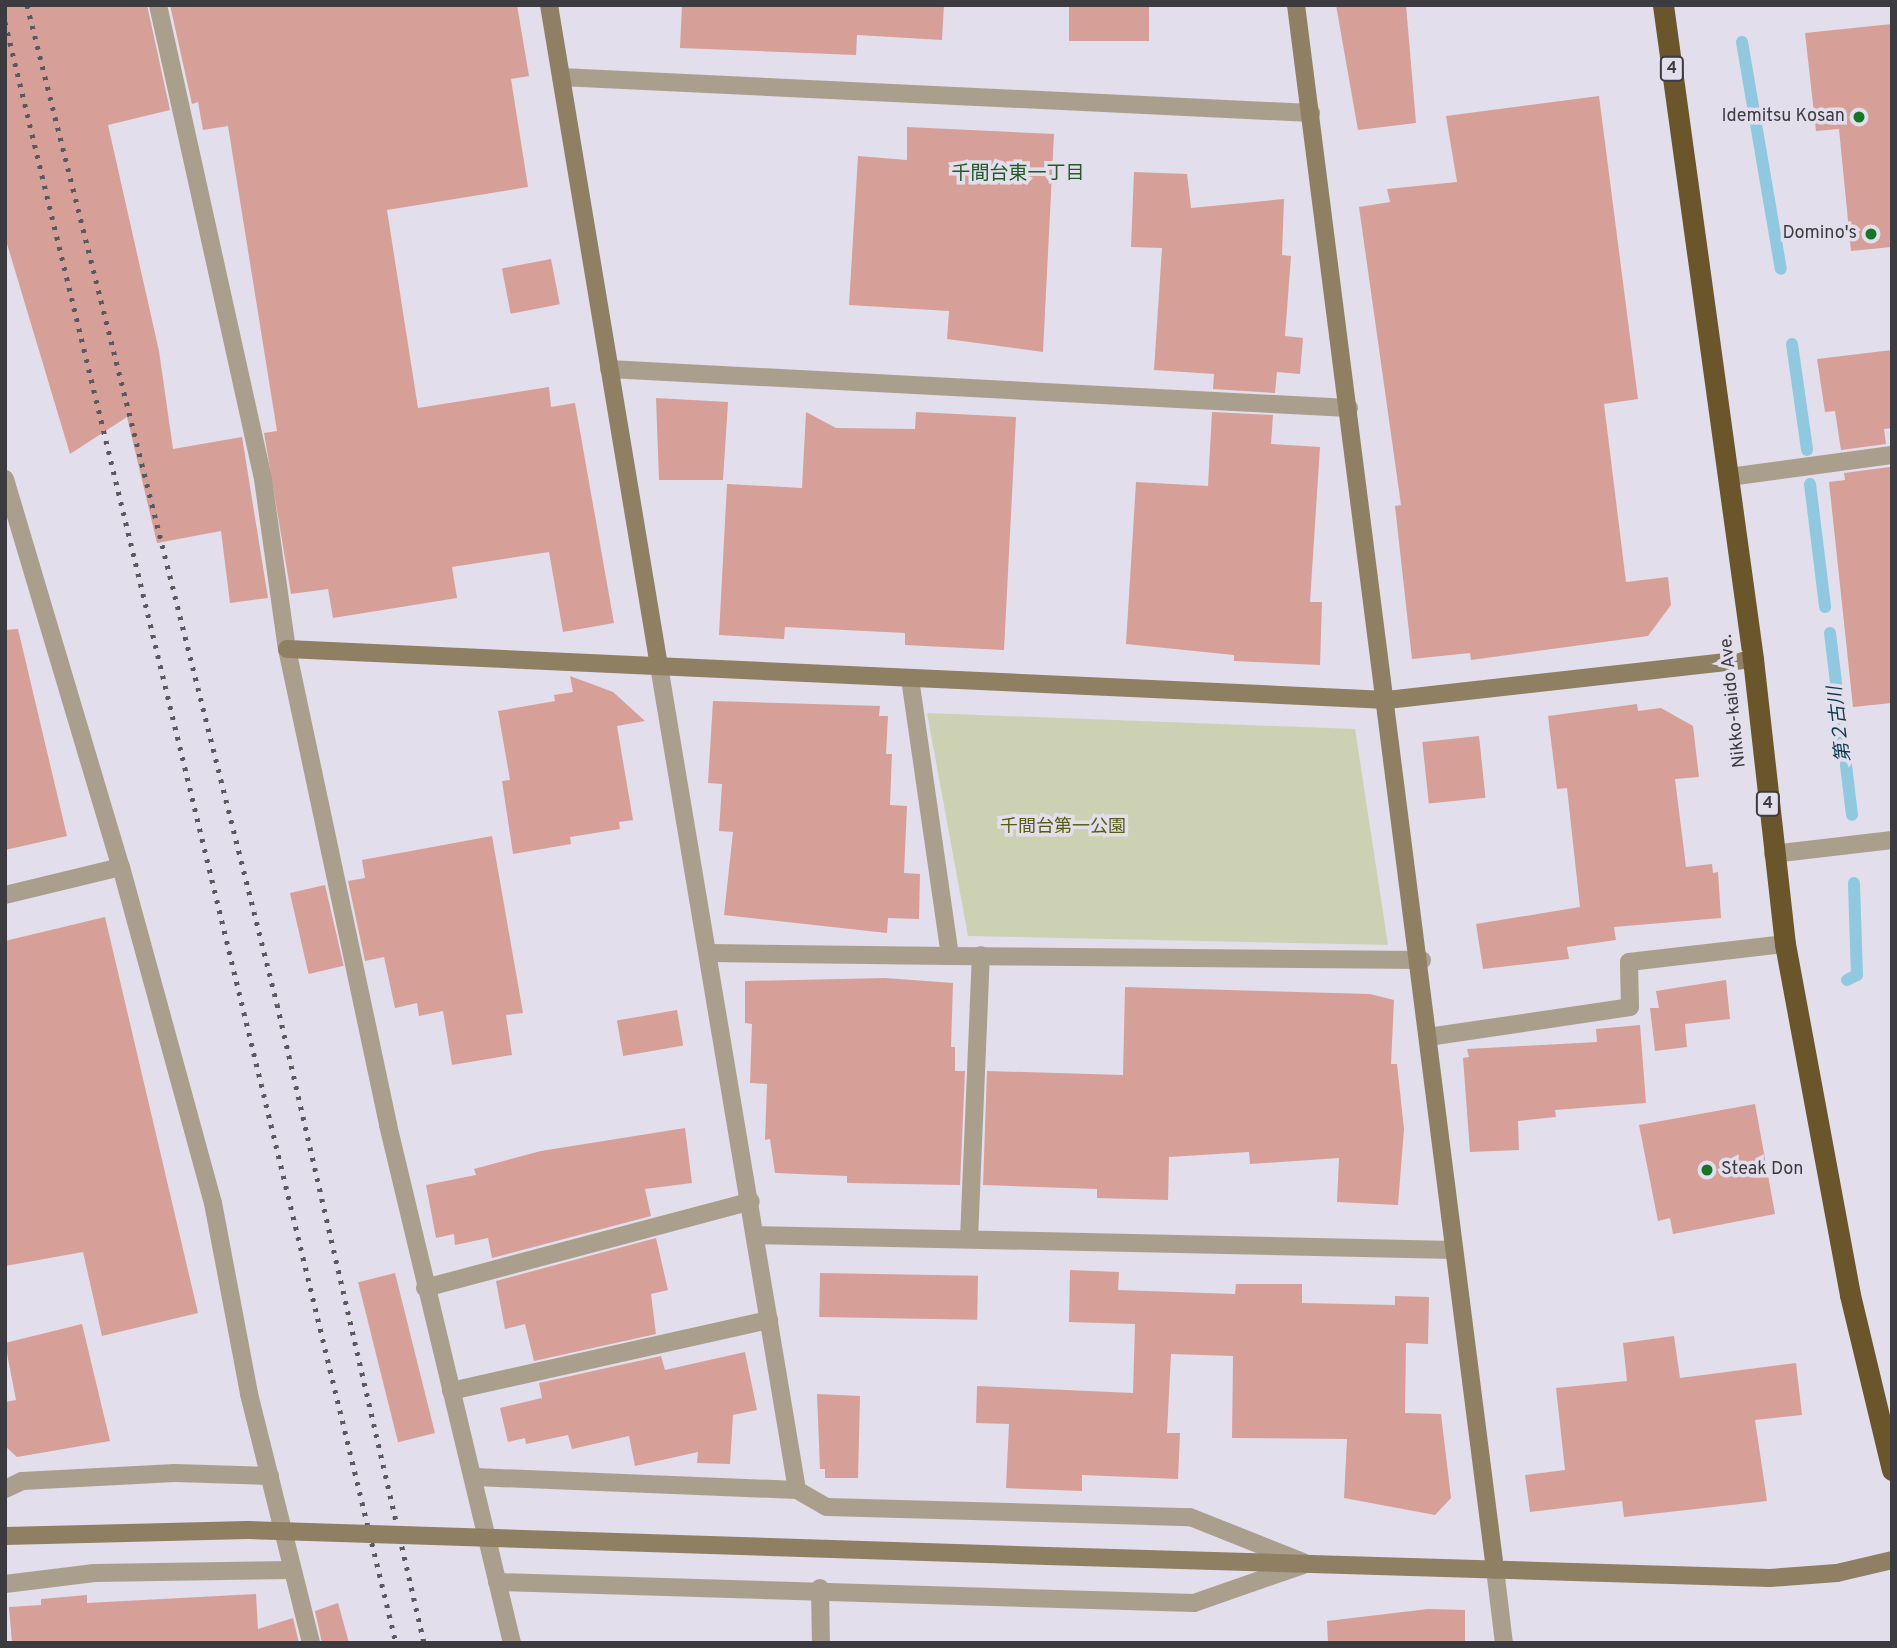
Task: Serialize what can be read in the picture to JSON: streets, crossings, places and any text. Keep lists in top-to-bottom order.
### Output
{
  "streets": {
    "highway": ["4", "Nikko-kaido Ave."]
  },
  "districts": ["千間台東一丁目"],
  "water": ["第２古川"],
  "parks": ["千間台第一公園"],
  "places": ["Idemitsu Kosan", "Domino's", "Steak Don"]
}
